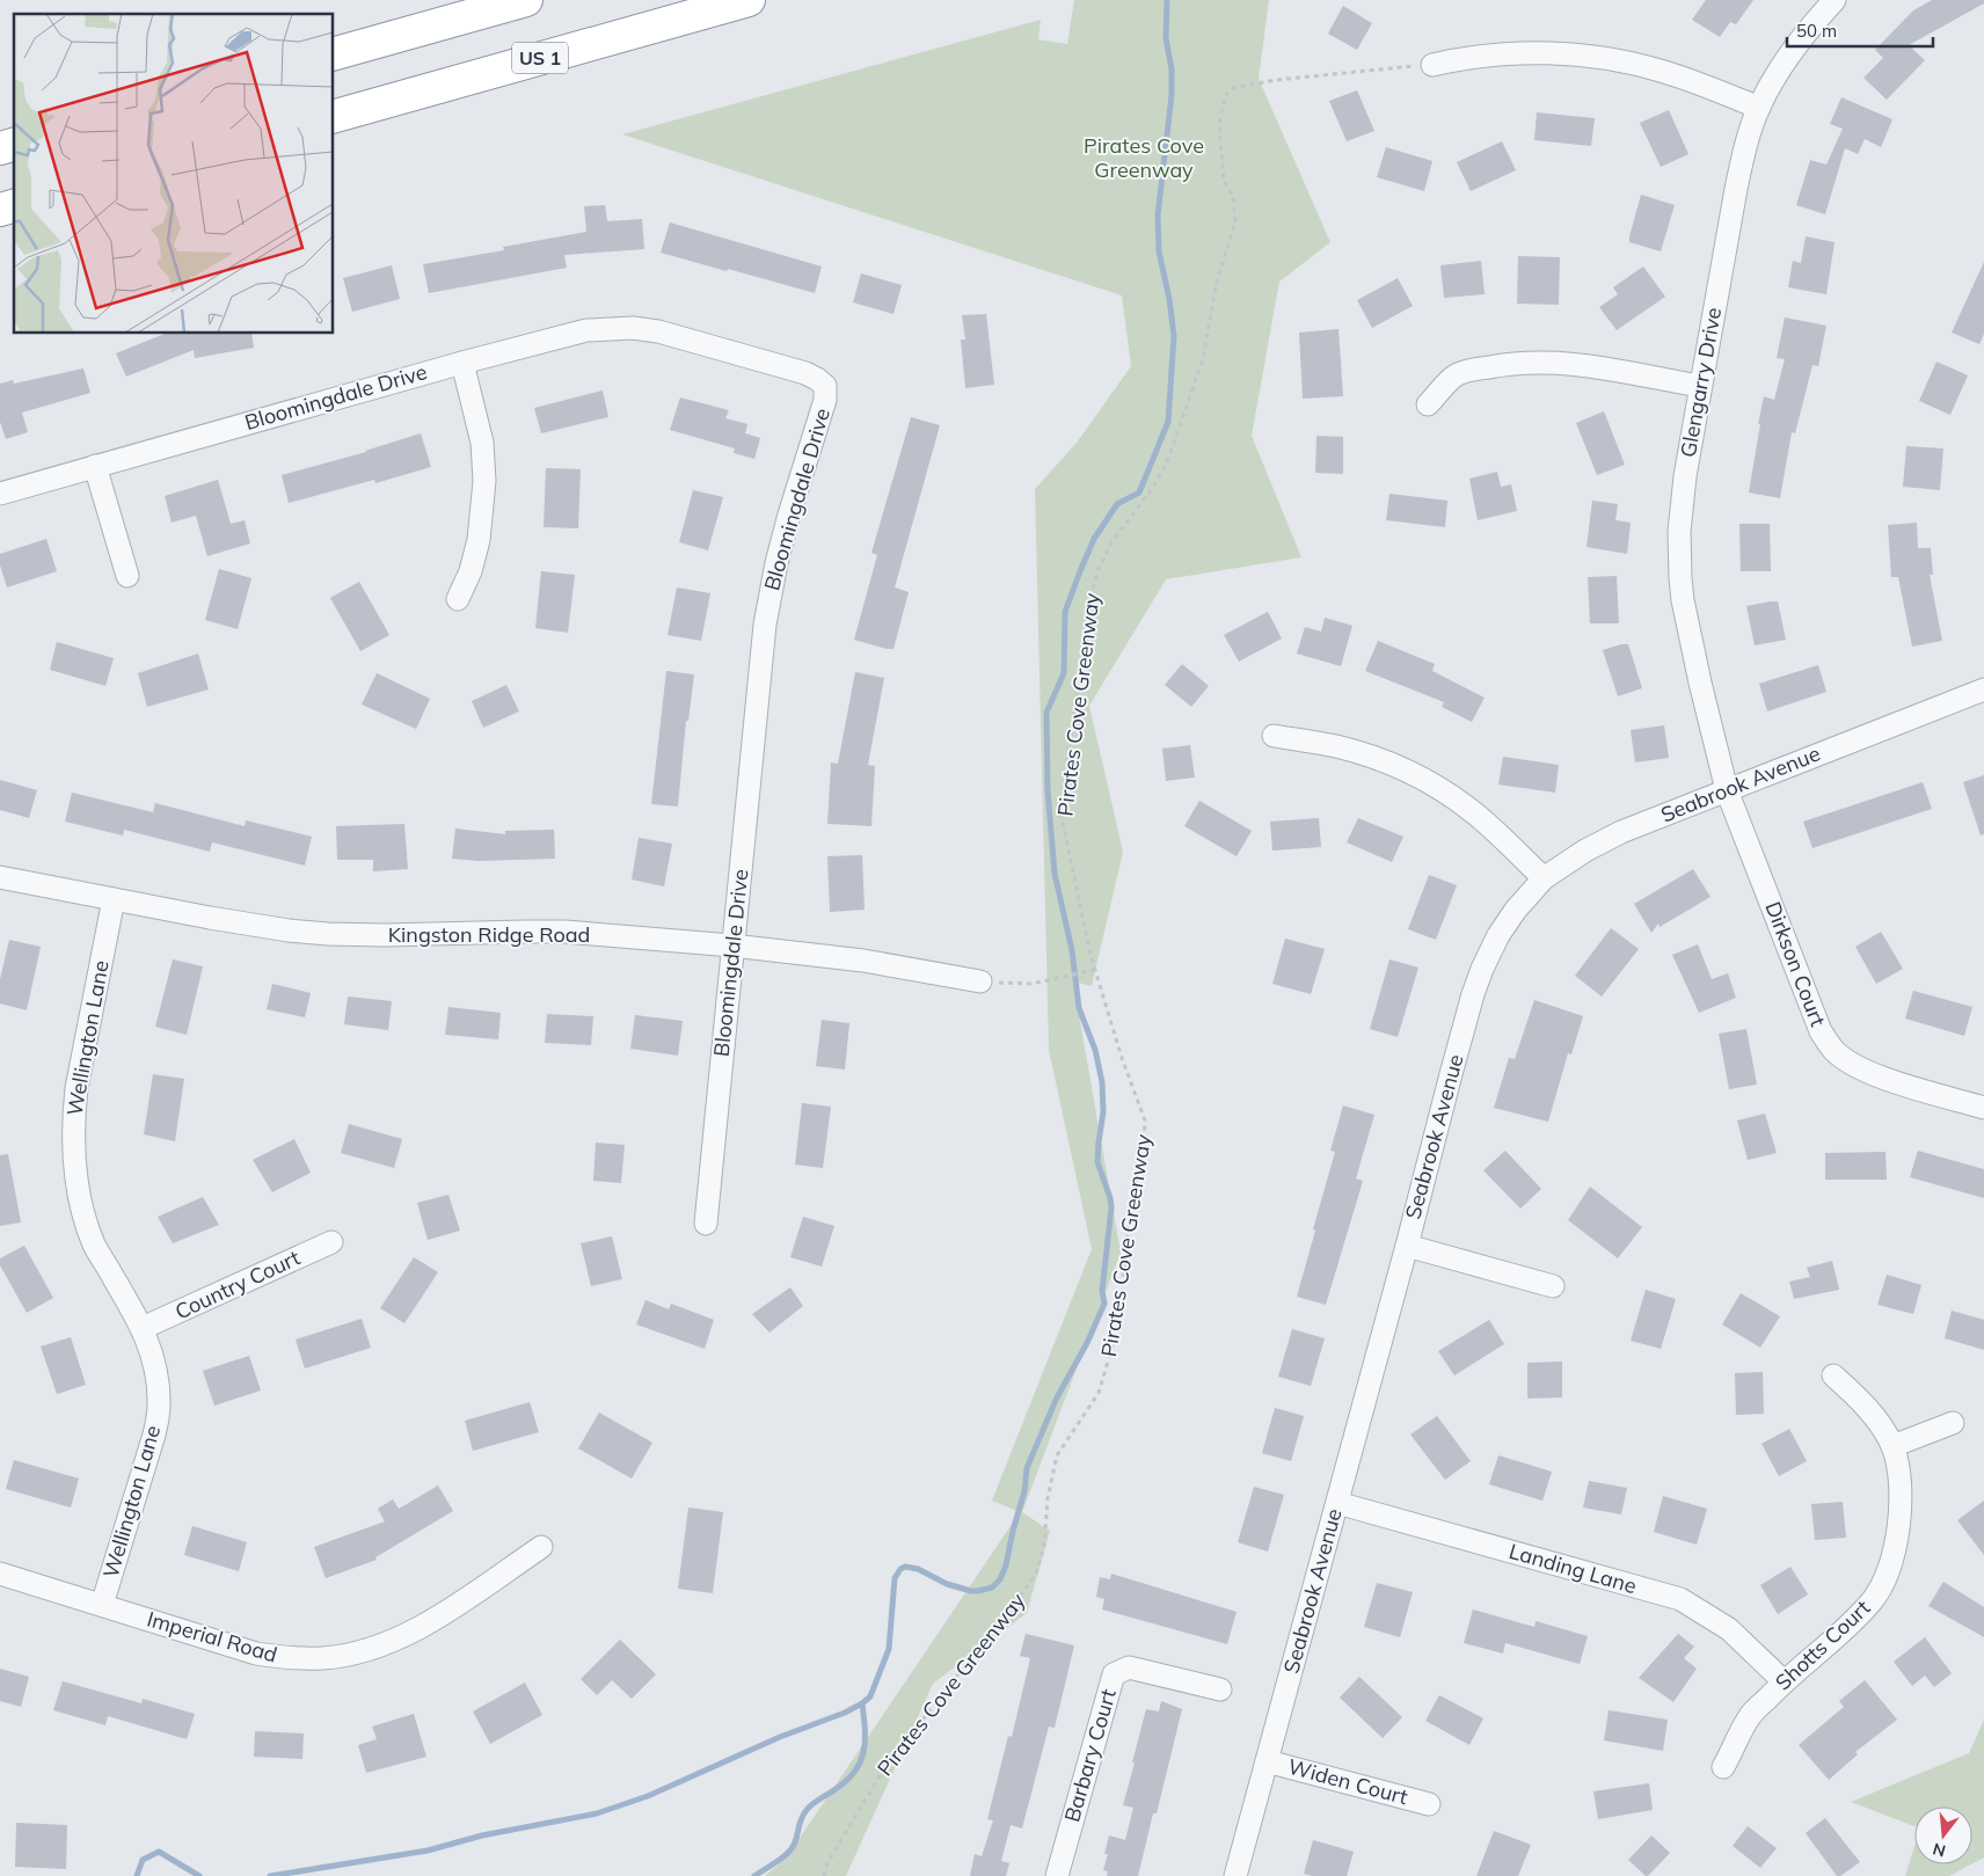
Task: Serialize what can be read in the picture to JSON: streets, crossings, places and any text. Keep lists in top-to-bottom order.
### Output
{
  "streets": {
    "highway": ["US 1"],
    "street": [
      "Glengarry Drive",
      "Bloomingdale Drive",
      "Seabrook Avenue",
      "Kingston Ridge Road",
      "Dirkson Court",
      "Wellington Lane",
      "Country Court",
      "Landing Lane",
      "Imperial Road",
      "Shotts Court",
      "Barbary Court",
      "Widen Court"
    ],
    "path": ["Pirates Cove Greenway"]
  },
  "crossings": [
    ["Glengarry Drive", "Seabrook Avenue"],
    ["Glengarry Drive", "Dirkson Court"],
    ["Bloomingdale Drive", "Kingston Ridge Road"],
    ["Seabrook Avenue", "Dirkson Court"],
    ["Seabrook Avenue", "Landing Lane"],
    ["Seabrook Avenue", "Widen Court"],
    ["Kingston Ridge Road", "Wellington Lane"],
    ["Wellington Lane", "Country Court"],
    ["Wellington Lane", "Imperial Road"],
    ["Landing Lane", "Shotts Court"]
  ],
  "parks": ["Pirates Cove Greenway"],
  "scale_bar": "50 m",
  "north": "bottom"
}
